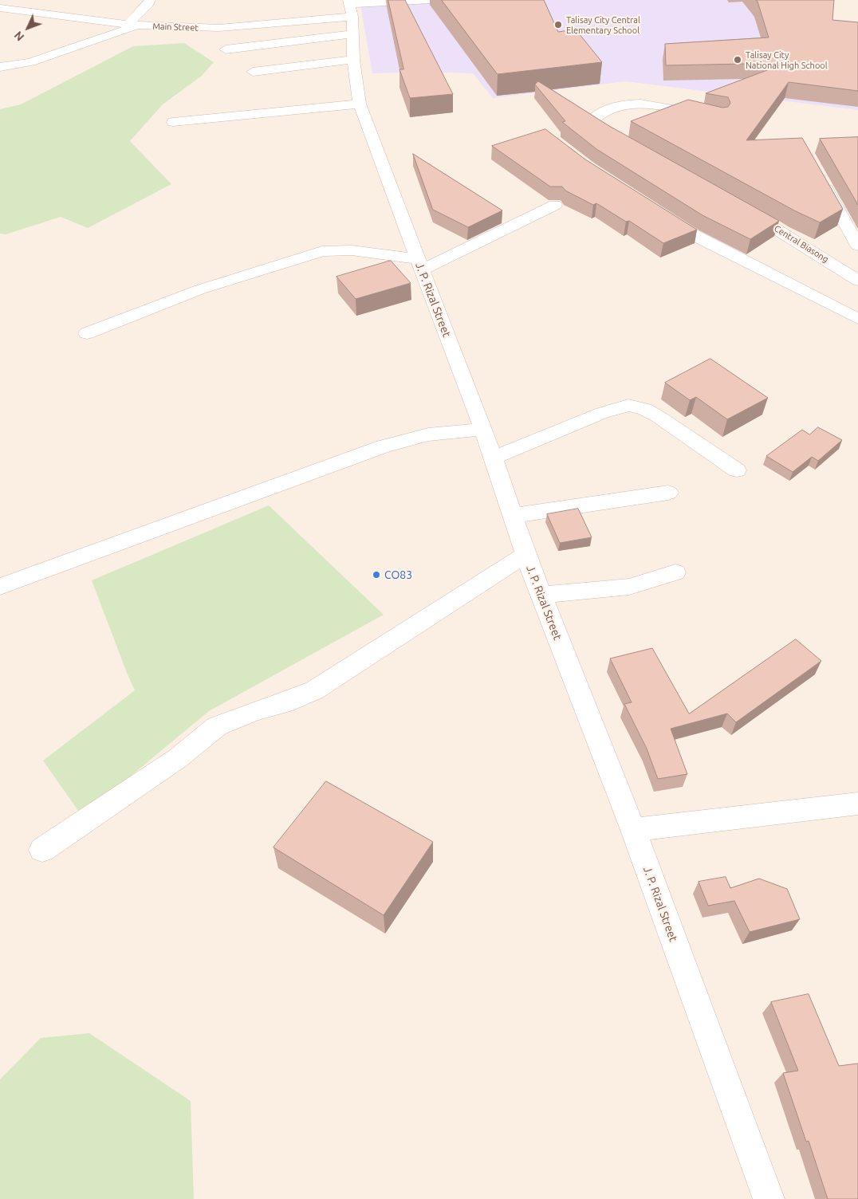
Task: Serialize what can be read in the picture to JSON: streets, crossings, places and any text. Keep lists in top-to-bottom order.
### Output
{
  "streets": {
    "street": ["Main Street", "Central Biasong", "J. P. Rizal Street"]
  },
  "crossings": [
    ["Main Street", "J. P. Rizal Street"]
  ],
  "places": ["Talisay City Central Elementary School", "Talisay City National High School", "CO83"],
  "north": "bottom left"
}
